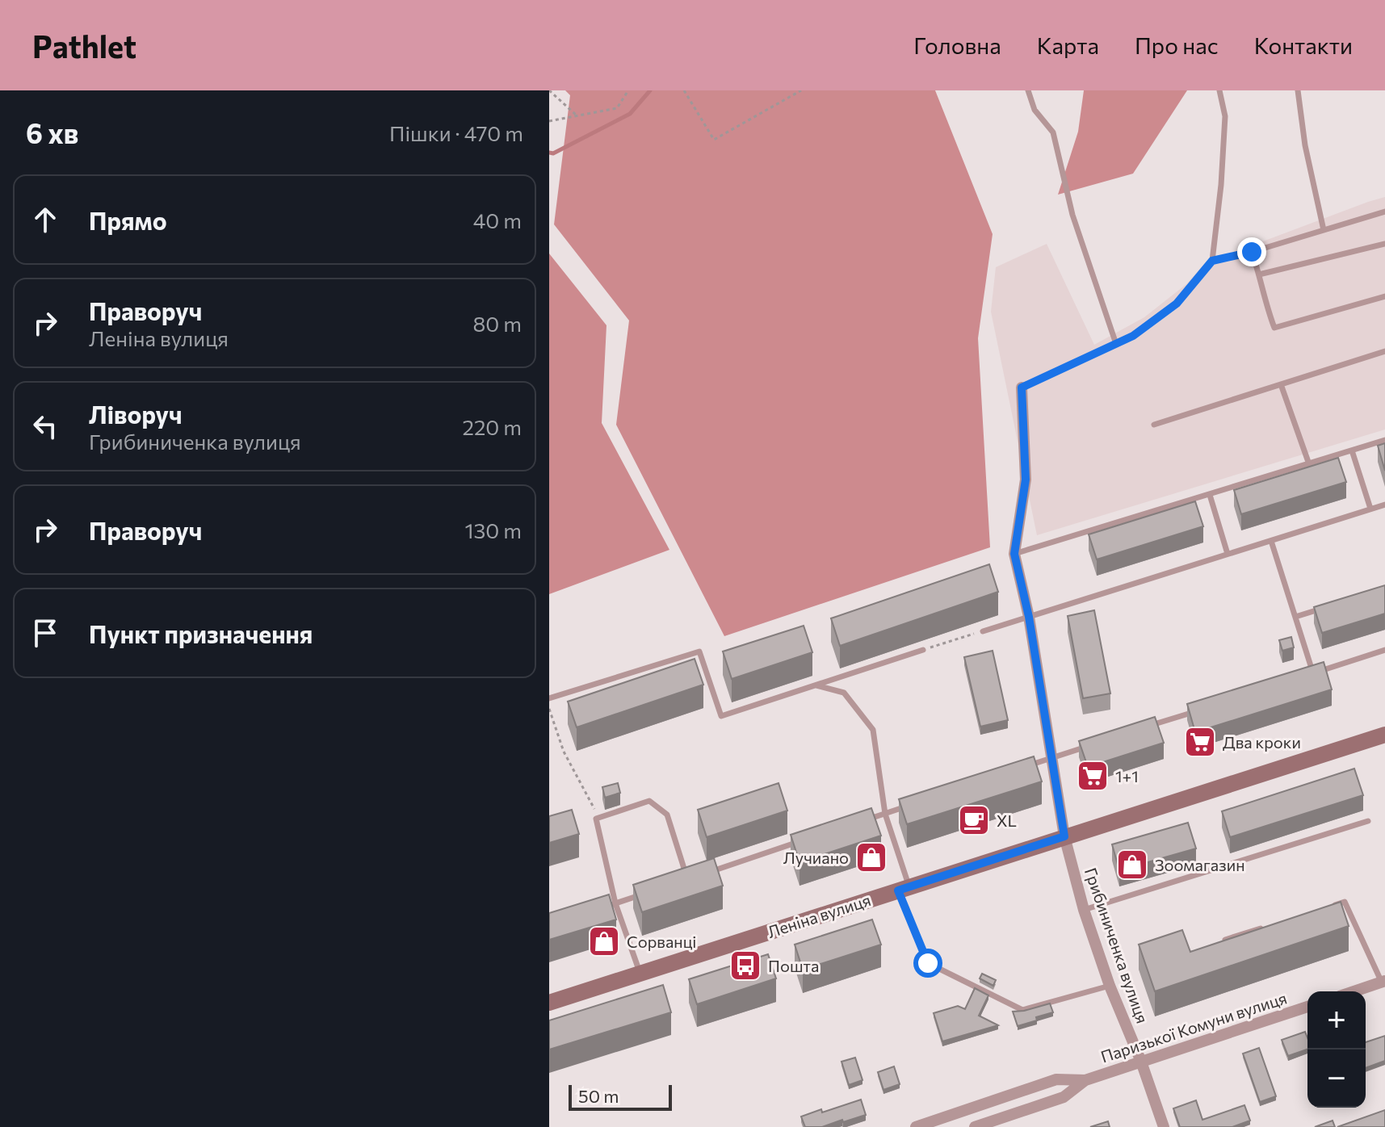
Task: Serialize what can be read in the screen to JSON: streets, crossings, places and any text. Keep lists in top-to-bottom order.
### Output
{
  "streets": {
    "main road": ["Леніна вулиця"],
    "street": ["Грибиниченка вулиця", "Паризької Комуни вулиця"]
  },
  "crossings": [
    ["Леніна вулиця", "Грибиниченка вулиця"],
    ["Грибиниченка вулиця", "Паризької Комуни вулиця"]
  ],
  "places": {
    "supermarket": ["Два кроки", "1+1"],
    "cafe": ["XL"],
    "shop": ["Лучиано", "Зоомагазин", "Сорванці"],
    "bus stop": ["Пошта"]
  },
  "scale_bar": "50 m",
  "page": {
    "header": "Pathlet",
    "nav": [
      "Головна",
      "Карта",
      "Про нас",
      "Контакти"
    ],
    "heading": ["6 хв", "Пішки · 470 m"],
    "list": [
      ["Прямо", "40 m"],
      ["Праворуч", "Леніна вулиця", "80 m"],
      ["Ліворуч", "Грибиниченка вулиця", "220 m"],
      ["Праворуч", "130 m"],
      "Пункт призначення"
    ],
    "map_buttons": ["+", "−"],
    "scale": "50 m"
  }
}
